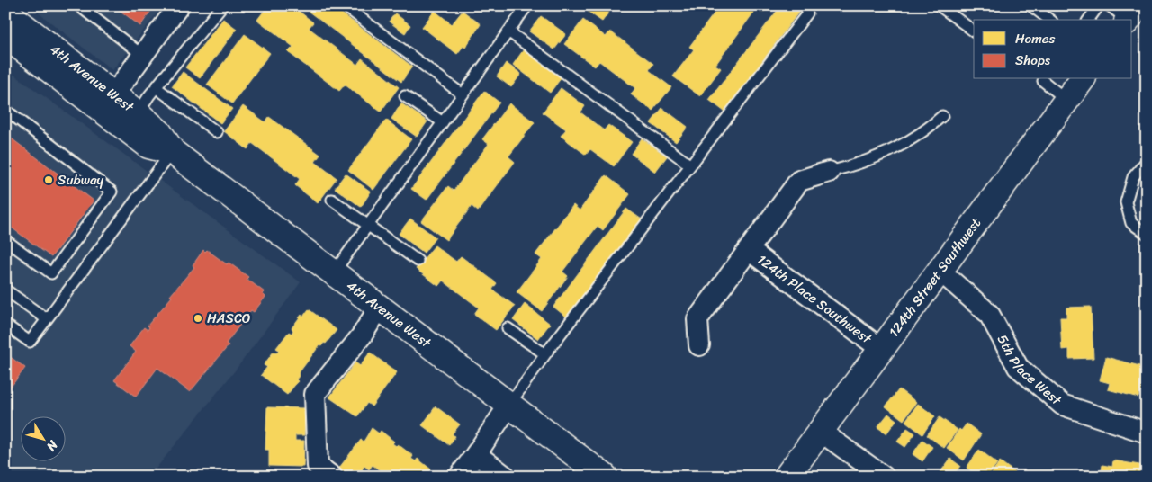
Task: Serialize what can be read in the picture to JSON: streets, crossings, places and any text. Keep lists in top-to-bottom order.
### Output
{
  "streets": {
    "street": [
      "4th Avenue West",
      "124th Street Southwest",
      "124th Place Southwest",
      "5th Place West"
    ]
  },
  "crossings": [
    ["124th Street Southwest", "124th Place Southwest"],
    ["124th Street Southwest", "5th Place West"]
  ],
  "places": ["Subway", "HASCO"],
  "legend": ["Homes", "Shops"],
  "north": "bottom right"
}
